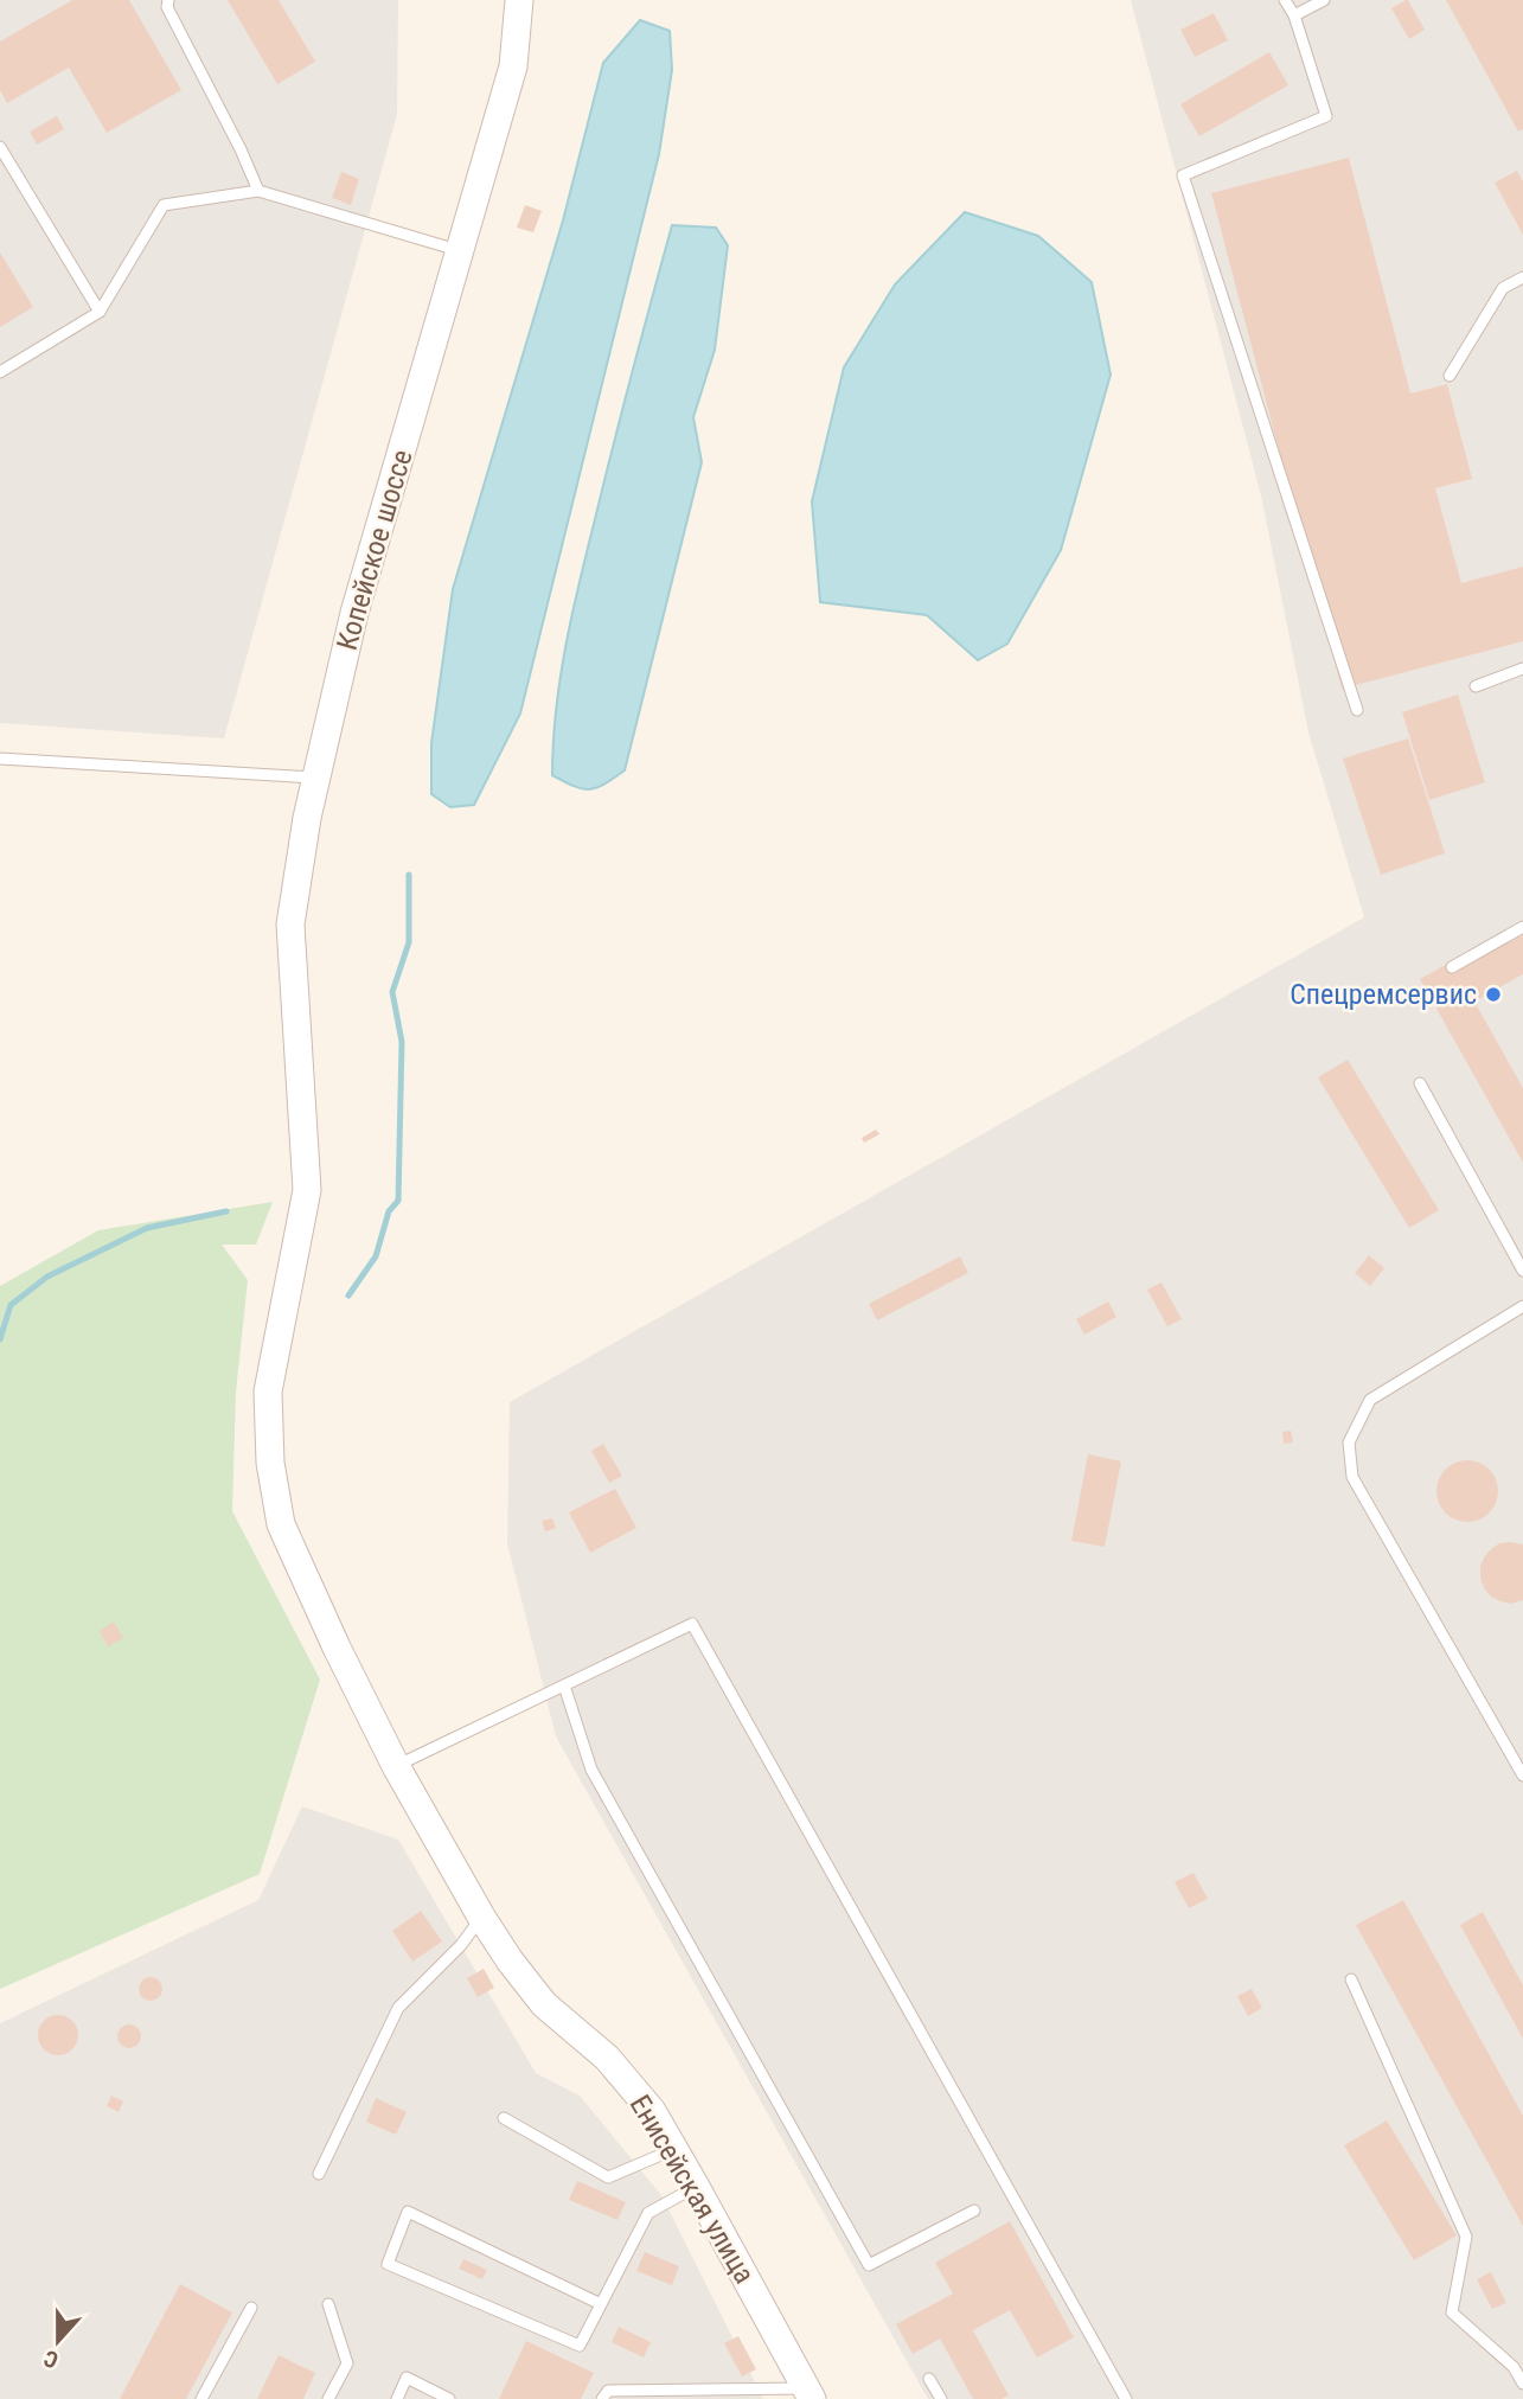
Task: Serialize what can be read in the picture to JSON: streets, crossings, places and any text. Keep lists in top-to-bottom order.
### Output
{
  "streets": {
    "street": ["Копейское шоссе", "Енисейская улица"]
  },
  "crossings": [
    ["Копейское шоссе", "Енисейская улица"]
  ],
  "places": ["Спецремсервис"],
  "north": "bottom"
}
